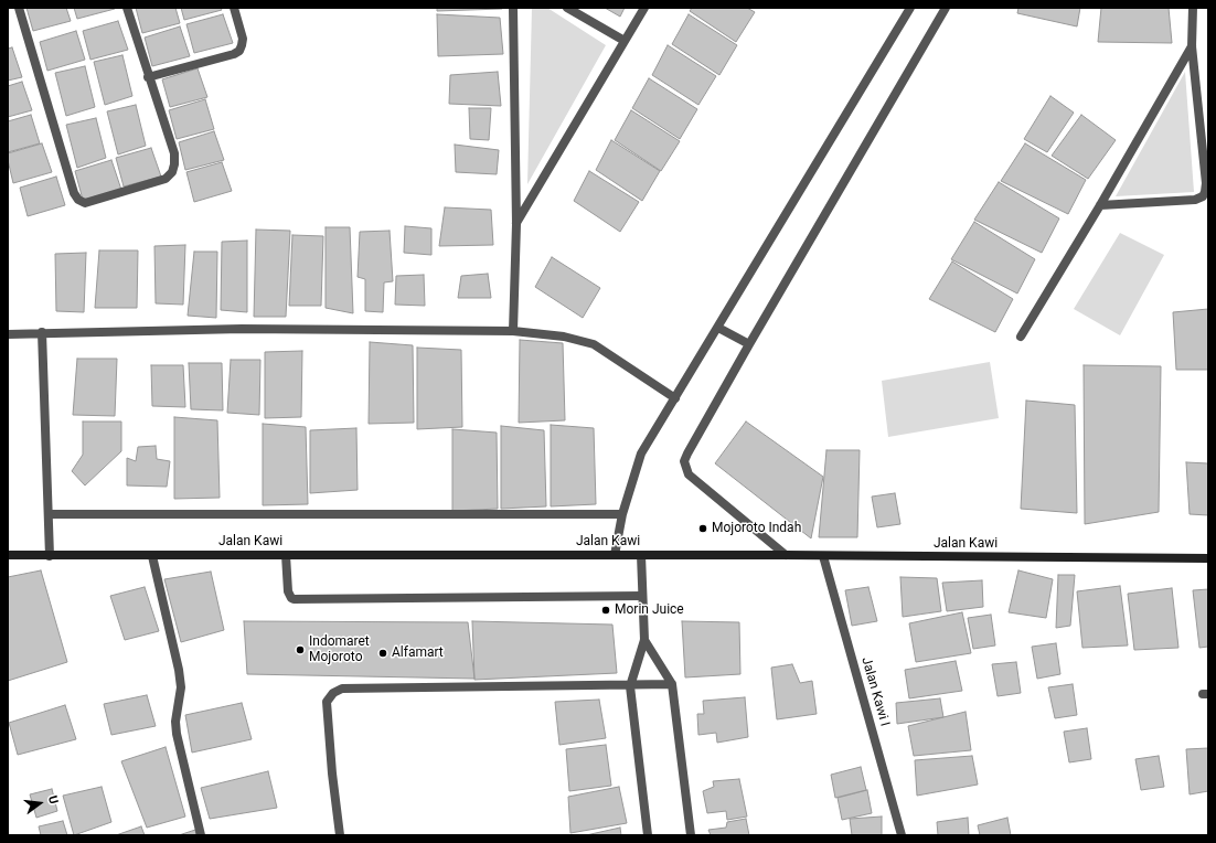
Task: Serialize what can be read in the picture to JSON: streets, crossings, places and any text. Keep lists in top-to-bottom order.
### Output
{
  "streets": {
    "main road": ["Jalan Kawi"],
    "street": ["Jalan Kawi I"]
  },
  "crossings": [
    ["Jalan Kawi", "Jalan Kawi I"]
  ],
  "places": [
    "Mojoroto Indah",
    "Morin Juice",
    "Indomaret Mojoroto",
    "Alfamart"
  ],
  "north": "right"
}
